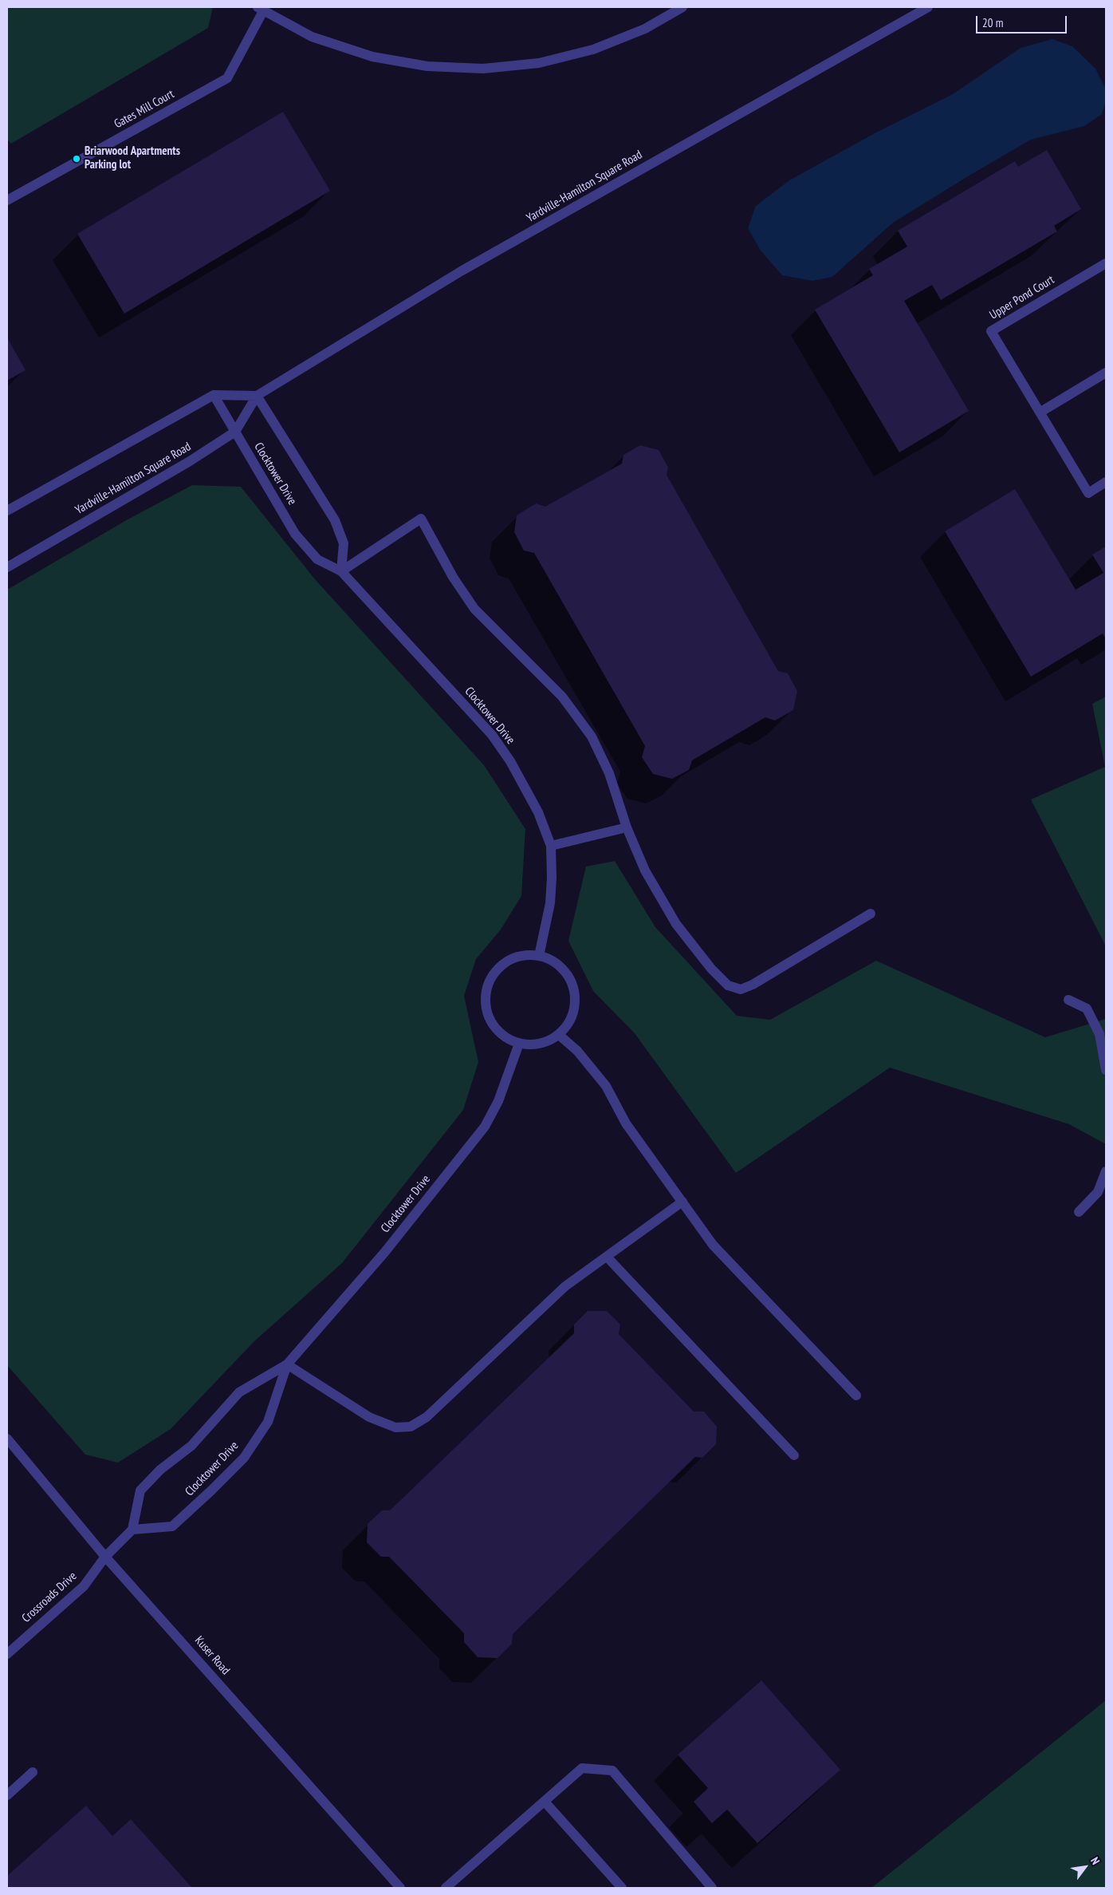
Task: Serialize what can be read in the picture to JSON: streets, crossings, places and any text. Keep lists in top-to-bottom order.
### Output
{
  "streets": {
    "street": [
      "Gates Mill Court",
      "Yardville-Hamilton Square Road",
      "Upper Pond Court",
      "Clocktower Drive",
      "Crossroads Drive",
      "Kuser Road"
    ]
  },
  "crossings": [
    ["Yardville-Hamilton Square Road", "Clocktower Drive"],
    ["Crossroads Drive", "Kuser Road"]
  ],
  "places": ["Briarwood Apartments Parking lot"],
  "scale_bar": "20 m",
  "north": "top right"
}
